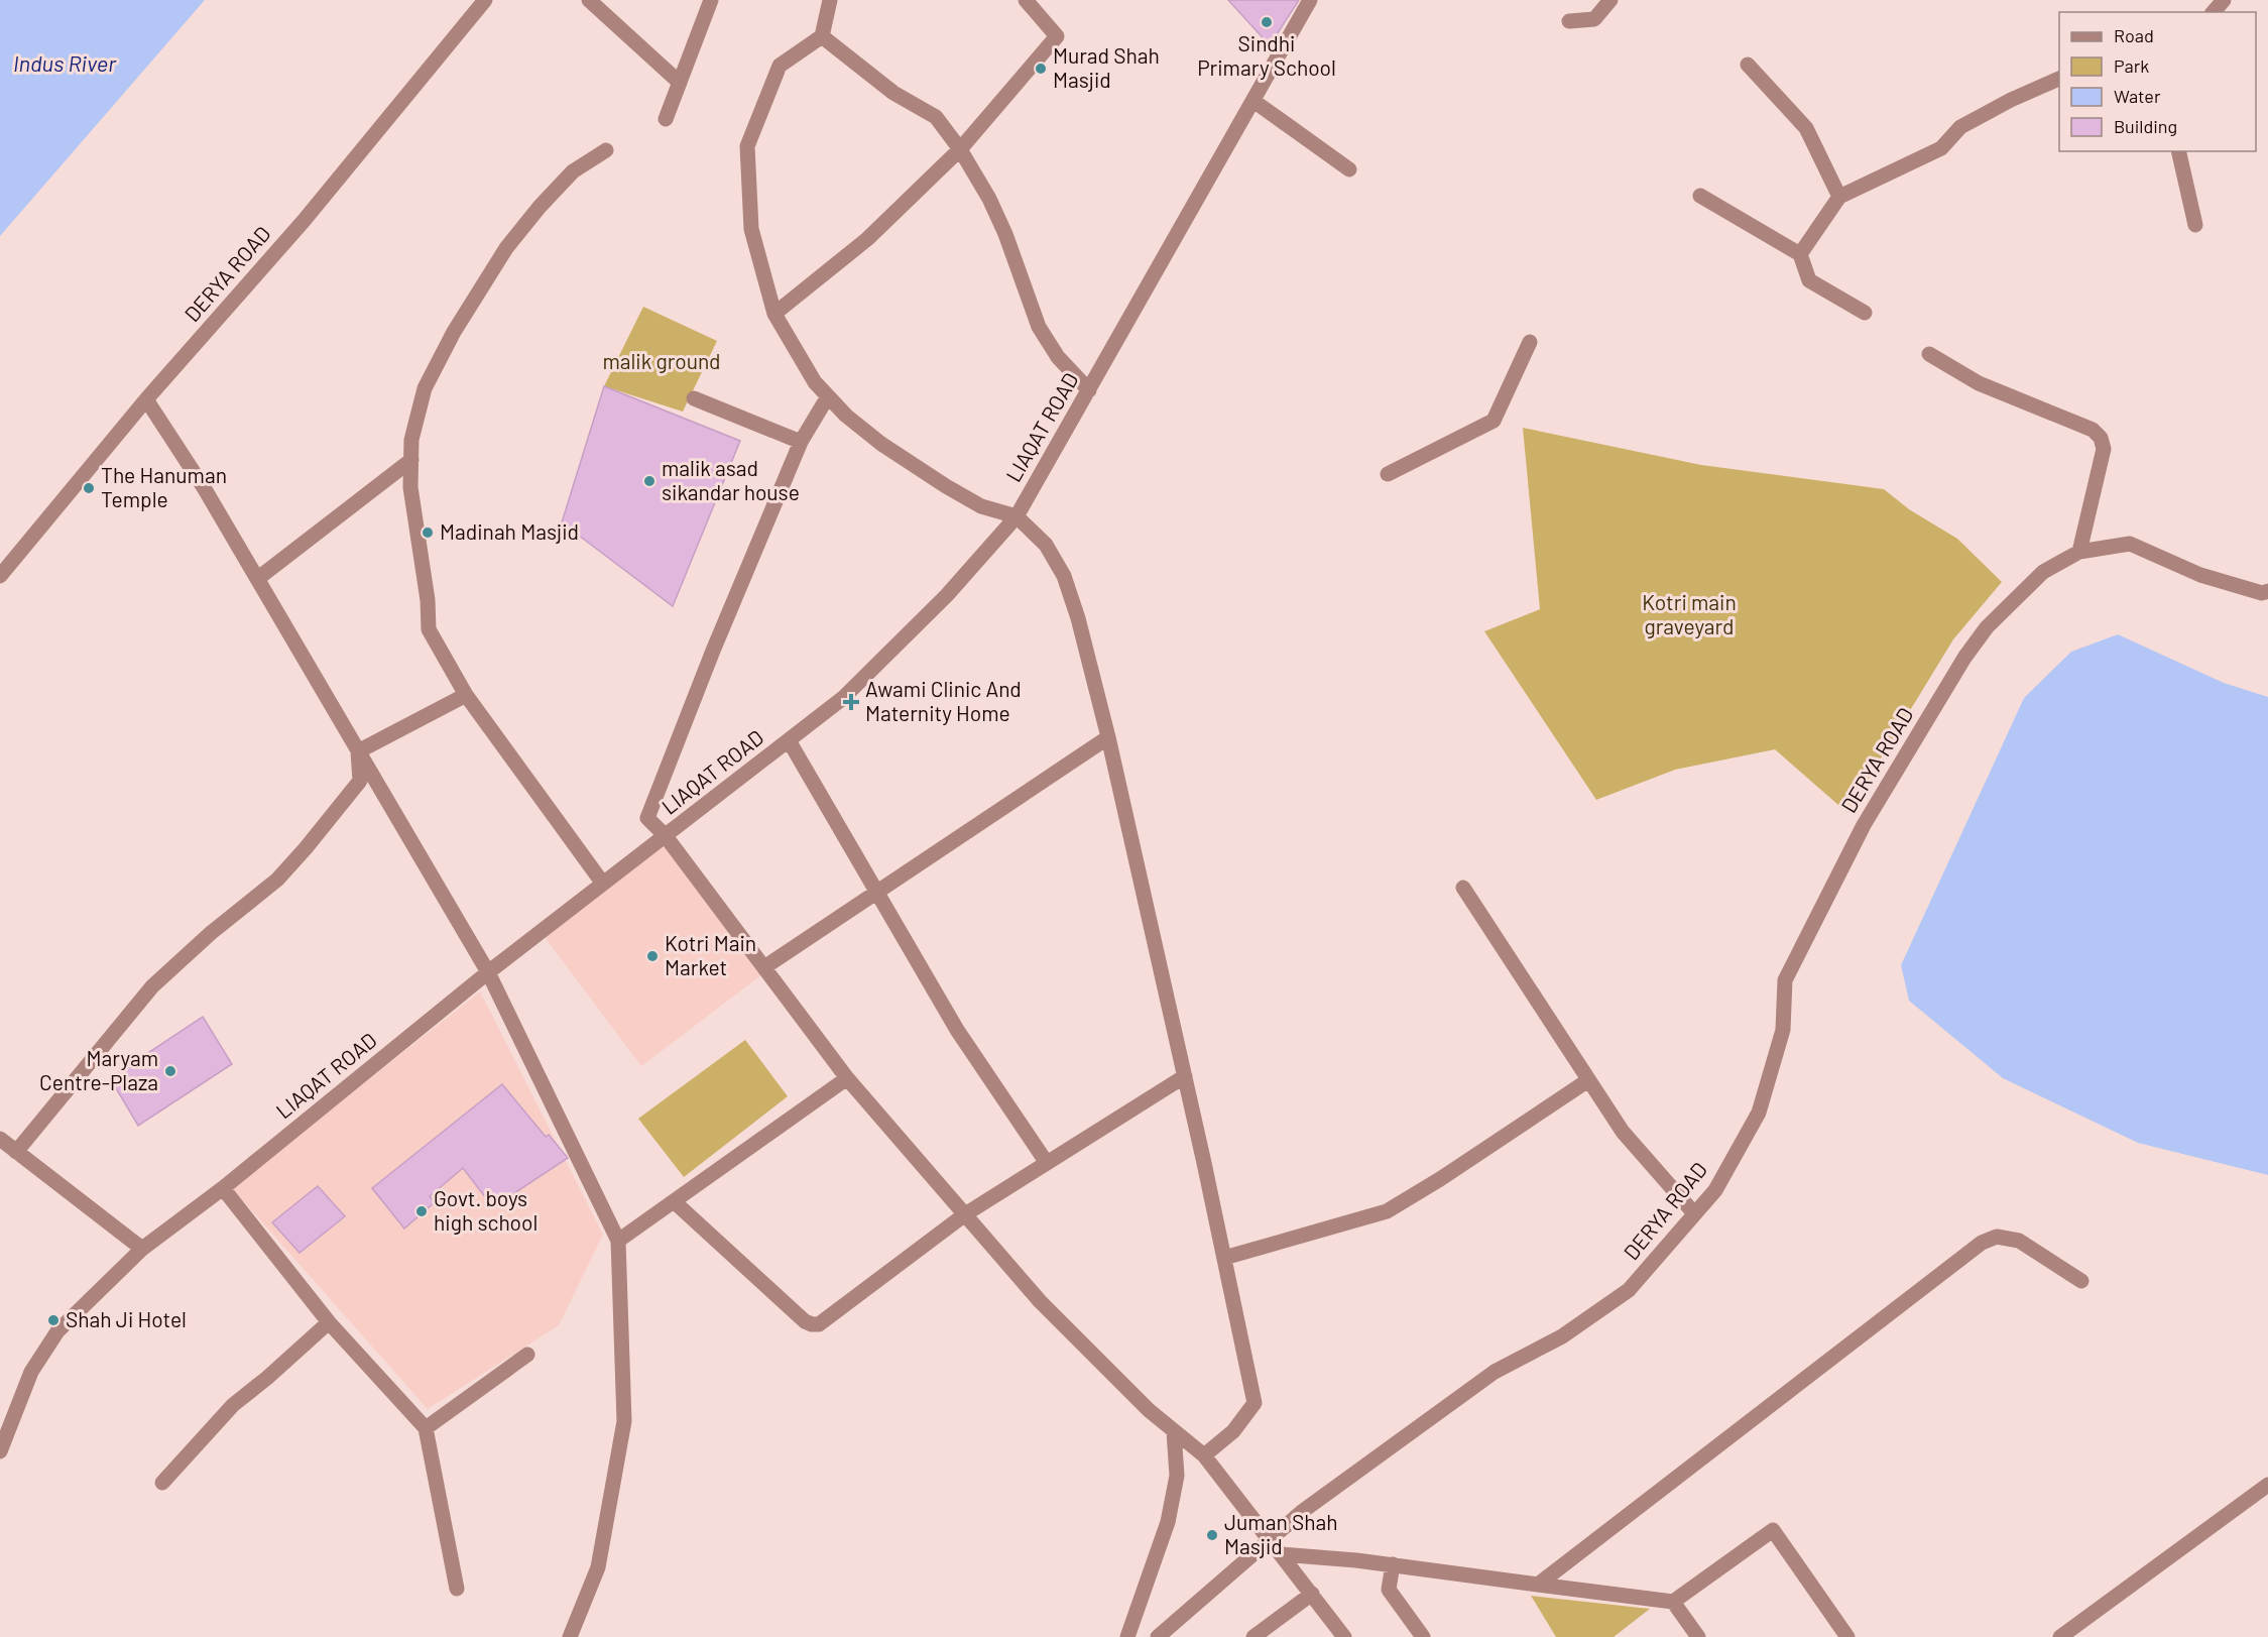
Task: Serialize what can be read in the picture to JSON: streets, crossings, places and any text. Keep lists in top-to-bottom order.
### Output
{
  "streets": {
    "street": ["DERYA ROAD", "LIAQAT ROAD"]
  },
  "water": ["Indus River"],
  "parks": ["malik ground", "Kotri main graveyard"],
  "places": {
    "other": [
      "Sindhi Primary School",
      "Murad Shah Masjid",
      "malik asad sikandar house",
      "The Hanuman Temple",
      "Madinah Masjid",
      "Kotri Main Market",
      "Maryam Centre-Plaza",
      "Govt. boys high school",
      "Shah Ji Hotel",
      "Juman Shah Masjid"
    ],
    "health": ["Awami Clinic And Maternity Home"]
  },
  "legend": [
    "Road",
    "Park",
    "Water",
    "Building"
  ]
}
